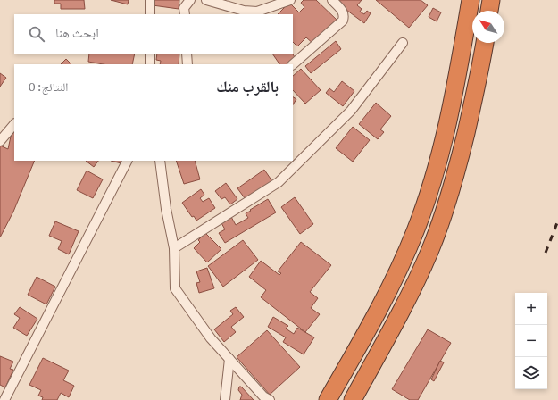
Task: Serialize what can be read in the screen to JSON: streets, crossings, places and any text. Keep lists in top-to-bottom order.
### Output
{
  "north": "top left",
  "page": {
    "search": "ابحث هنا",
    "heading": ["بالقرب منك", "النتائج: 0"],
    "map_buttons": ["+", "−"]
  }
}
